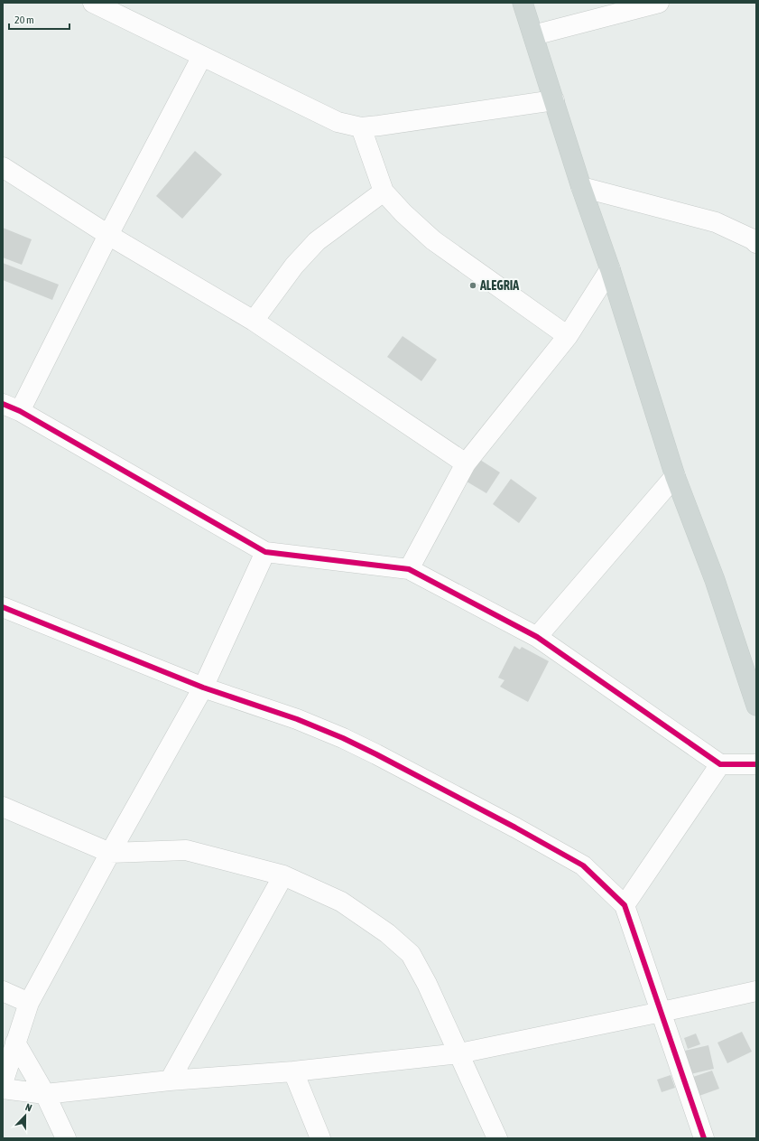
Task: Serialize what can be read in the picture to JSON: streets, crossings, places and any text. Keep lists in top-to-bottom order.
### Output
{
  "places": ["ALEGRIA"],
  "scale_bar": "20 m",
  "north": "top"
}
